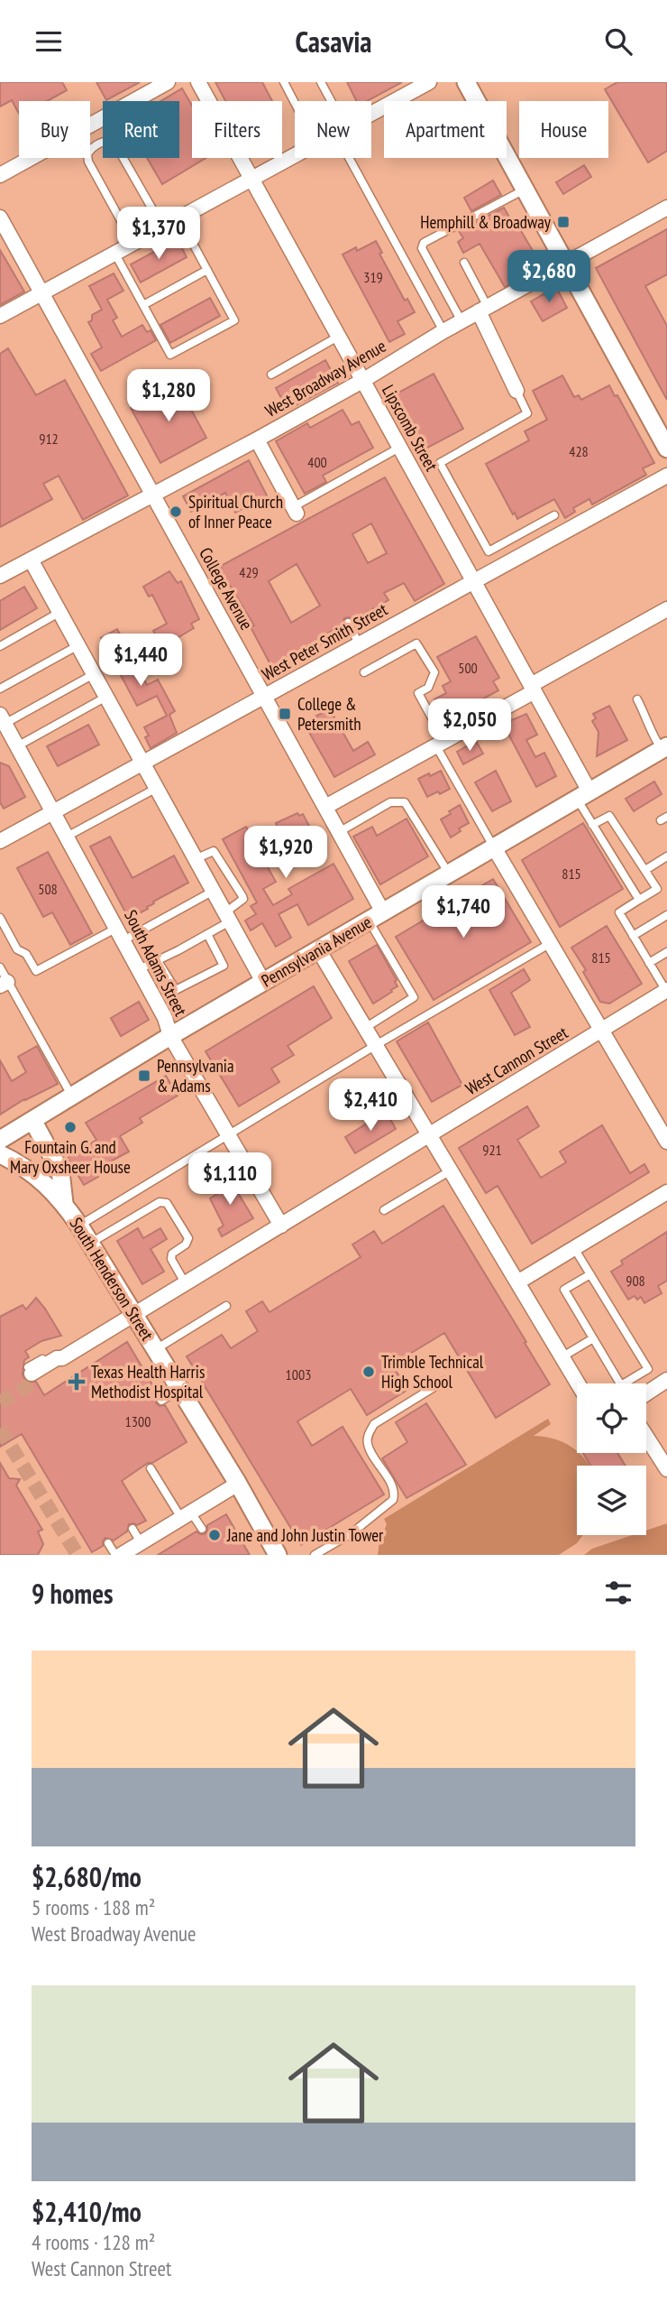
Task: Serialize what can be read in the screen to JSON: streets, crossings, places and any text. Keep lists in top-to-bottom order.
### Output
{
  "streets": {
    "street": [
      "West Broadway Avenue",
      "Lipscomb Street",
      "College Avenue",
      "West Peter Smith Street",
      "Pennsylvania Avenue",
      "South Adams Street",
      "West Cannon Street",
      "South Henderson Street"
    ]
  },
  "crossings": [
    ["West Broadway Avenue", "Lipscomb Street"],
    ["West Broadway Avenue", "College Avenue"],
    ["Lipscomb Street", "West Peter Smith Street"],
    ["Lipscomb Street", "Pennsylvania Avenue"],
    ["College Avenue", "West Peter Smith Street"],
    ["College Avenue", "Pennsylvania Avenue"],
    ["West Peter Smith Street", "South Adams Street"],
    ["Pennsylvania Avenue", "South Adams Street"],
    ["South Adams Street", "West Cannon Street"],
    ["West Cannon Street", "South Henderson Street"]
  ],
  "places": {
    "transit": ["Hemphill & Broadway", "College & Petersmith", "Pennsylvania & Adams"],
    "other": [
      "Spiritual Church of Inner Peace",
      "Fountain G. and Mary Oxsheer House",
      "Trimble Technical High School",
      "Jane and John Justin Tower"
    ],
    "health": ["Texas Health Harris Methodist Hospital"]
  },
  "house_numbers": [
    "319",
    "912",
    "428",
    "400",
    "429",
    "500",
    "815",
    "508",
    "815",
    "921",
    "908",
    "1003",
    "1300"
  ],
  "page": {
    "header": "Casavia",
    "chip": [
      "Buy",
      "Rent",
      "Filters",
      "New",
      "Apartment",
      "House"
    ],
    "price": [
      "$1,370",
      "$2,680",
      "$1,280",
      "$1,440",
      "$2,050",
      "$1,920",
      "$1,740",
      "$2,410",
      "$1,110"
    ],
    "heading": "9 homes",
    "list": [
      {
        "name": "$2,680/mo",
        "note": "5 rooms · 188 m² · West Broadway Avenue"
      },
      {
        "name": "$2,410/mo",
        "note": "4 rooms · 128 m² · West Cannon Street"
      }
    ]
  }
}
